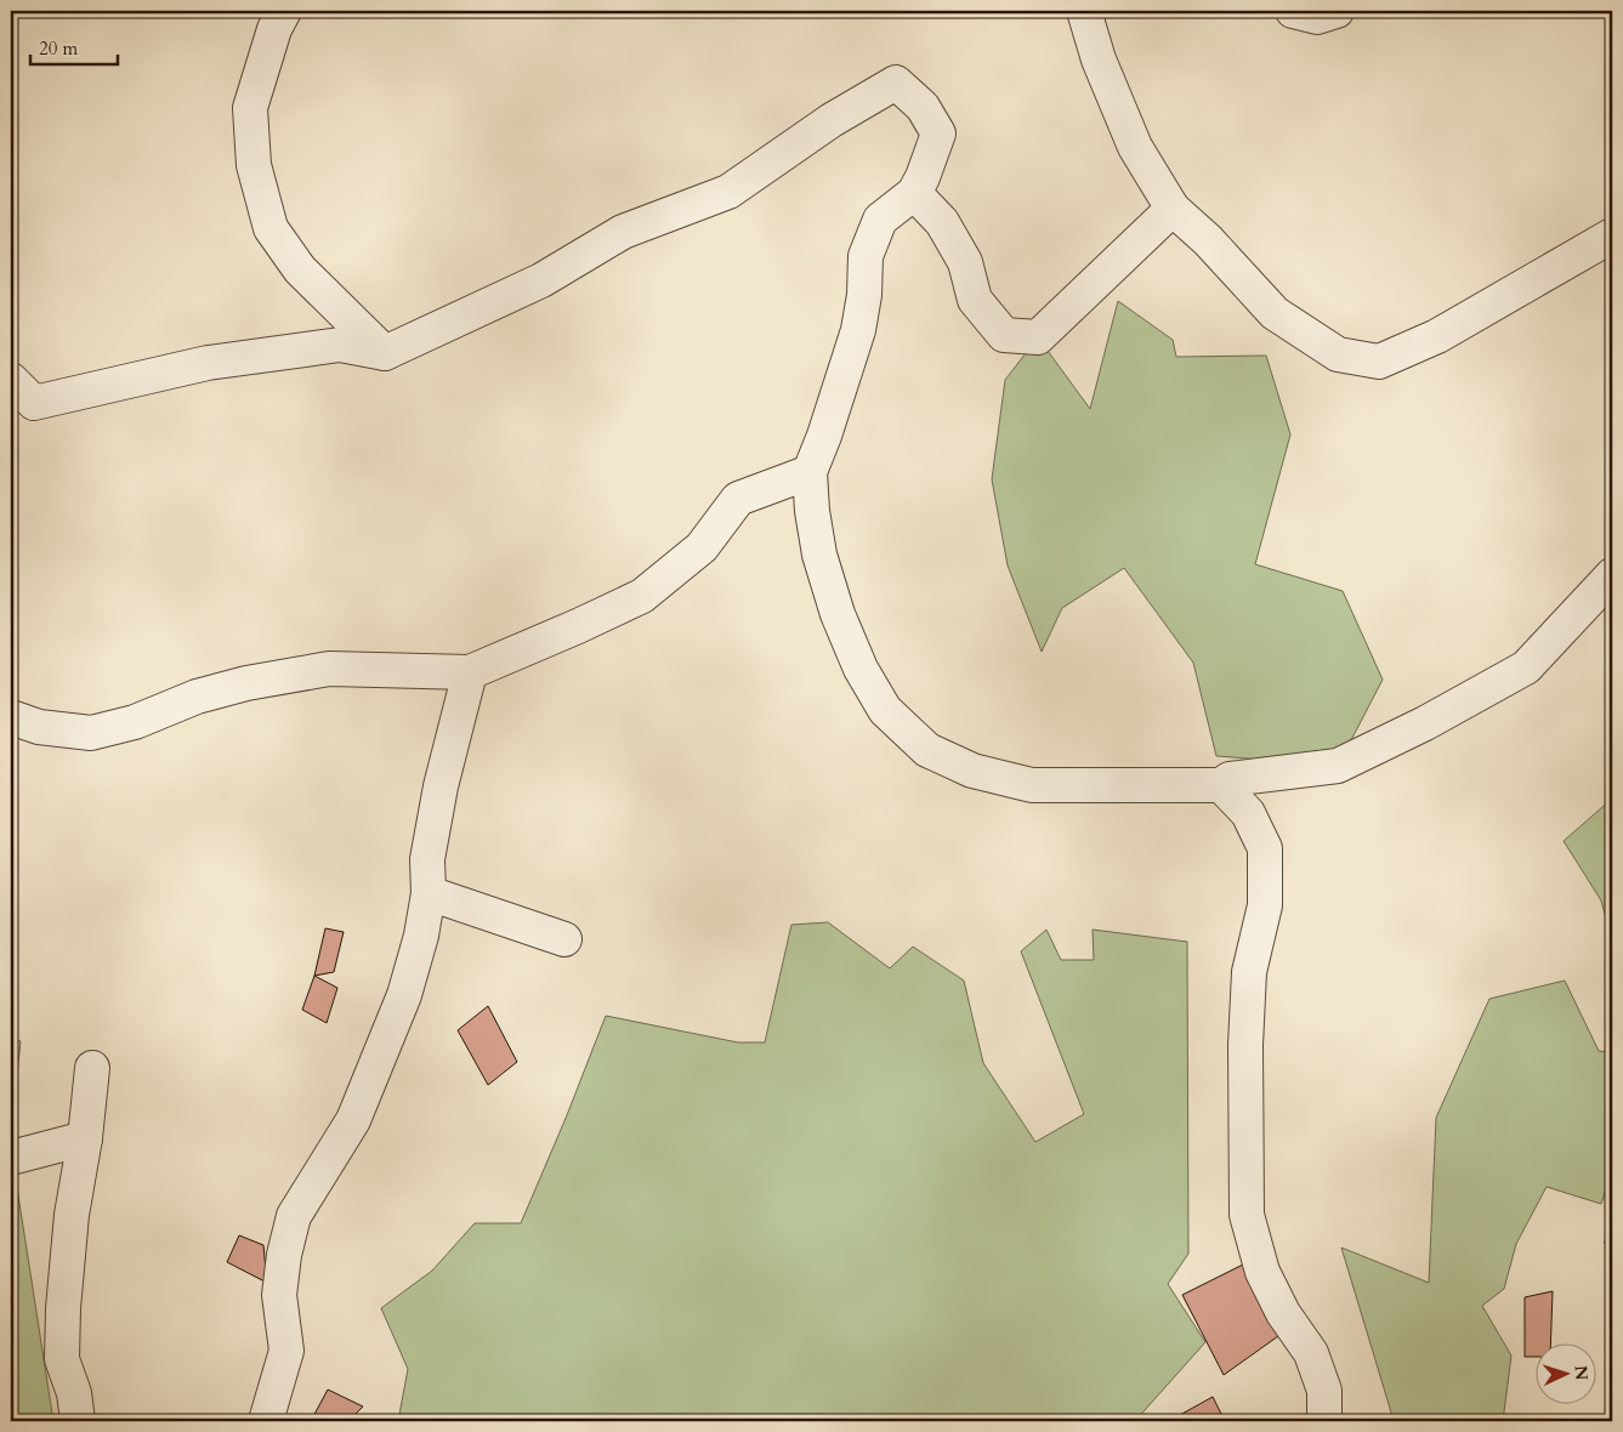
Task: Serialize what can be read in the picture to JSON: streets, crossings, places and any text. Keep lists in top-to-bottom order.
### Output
{
  "scale_bar": "20 m",
  "north": "right"
}
